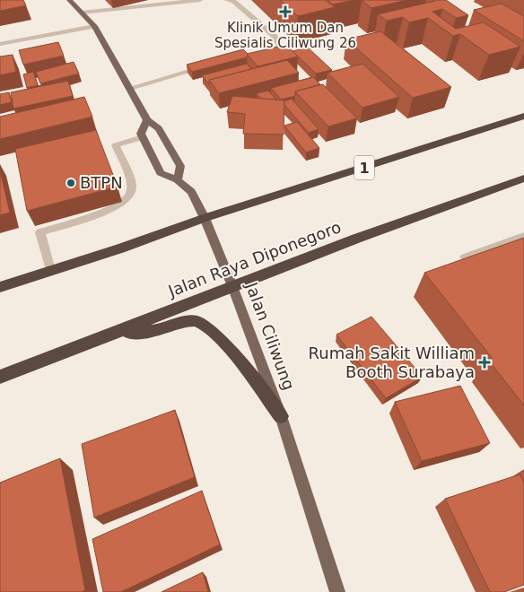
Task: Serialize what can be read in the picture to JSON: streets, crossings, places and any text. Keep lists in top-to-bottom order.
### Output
{
  "streets": {
    "highway": ["1", "Jalan Raya Diponegoro"],
    "main road": ["Jalan Ciliwung"]
  },
  "crossings": [
    ["1", "Jalan Ciliwung"],
    ["Jalan Raya Diponegoro", "Jalan Ciliwung"]
  ],
  "places": {
    "health": ["Klinik Umum Dan Spesialis Ciliwung 26", "Rumah Sakit William Booth Surabaya"],
    "other": ["BTPN"]
  }
}
